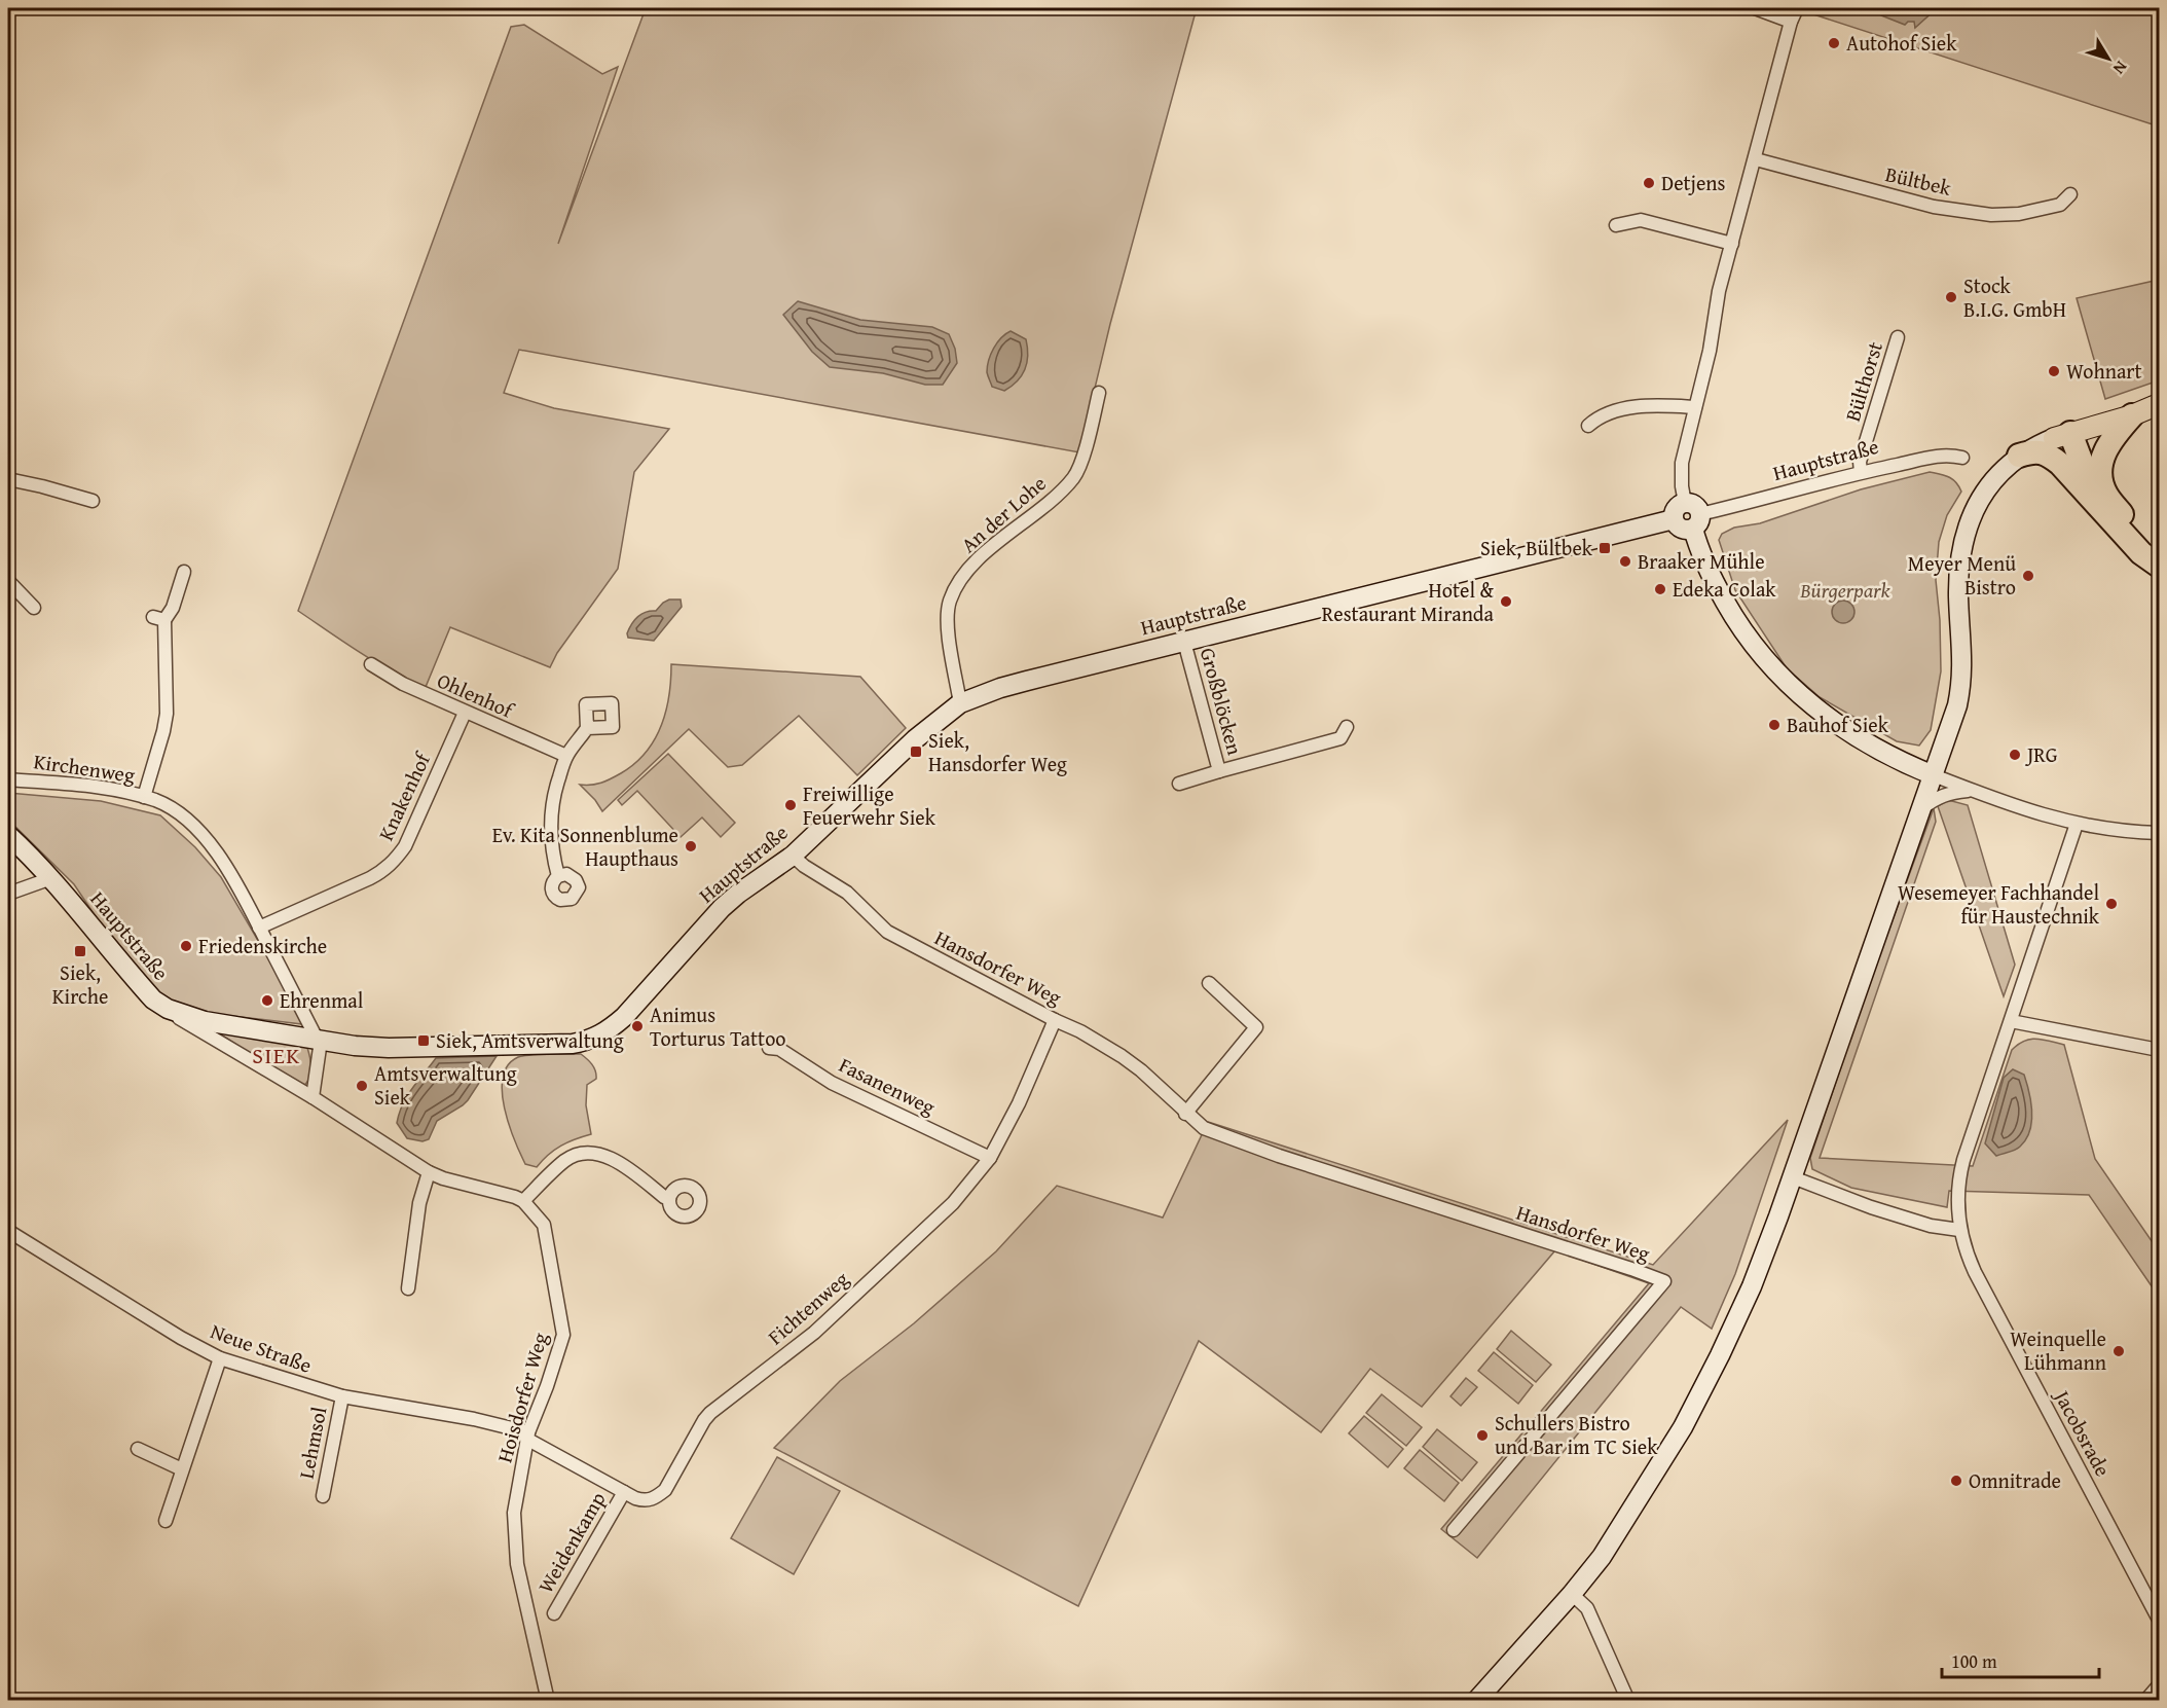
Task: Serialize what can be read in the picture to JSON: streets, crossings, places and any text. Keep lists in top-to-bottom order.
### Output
{
  "streets": {
    "street": [
      "Bültbek",
      "Bülthorst",
      "Hauptstraße",
      "An der Lohe",
      "Ohlenhof",
      "Großblöcken",
      "Kirchenweg",
      "Knakenhof",
      "Hansdorfer Weg",
      "Fasanenweg",
      "Fichtenweg",
      "Neue Straße",
      "Hoisdorfer Weg",
      "Jacobsrade",
      "Lehmsol",
      "Weidenkamp"
    ]
  },
  "crossings": [
    ["Bülthorst", "Hauptstraße"],
    ["Hauptstraße", "An der Lohe"],
    ["Hauptstraße", "Großblöcken"],
    ["Hauptstraße", "Kirchenweg"],
    ["Hauptstraße", "Hansdorfer Weg"],
    ["Ohlenhof", "Knakenhof"],
    ["Kirchenweg", "Knakenhof"],
    ["Hansdorfer Weg", "Fichtenweg"],
    ["Fasanenweg", "Fichtenweg"],
    ["Fichtenweg", "Neue Straße"],
    ["Fichtenweg", "Hoisdorfer Weg"],
    ["Fichtenweg", "Weidenkamp"],
    ["Neue Straße", "Hoisdorfer Weg"],
    ["Neue Straße", "Lehmsol"]
  ],
  "districts": ["SIEK"],
  "parks": ["Bürgerpark"],
  "places": {
    "other": [
      "Autohof Siek",
      "Detjens",
      "Stock B.I.G. GmbH",
      "Wohnart",
      "Braaker Mühle",
      "Meyer Menü Bistro",
      "Edeka Colak",
      "Hotel & Restaurant Miranda",
      "Bauhof Siek",
      "JRG",
      "Freiwillige Feuerwehr Siek",
      "Ev. Kita Sonnenblume Haupthaus",
      "Wesemeyer Fachhandel für Haustechnik",
      "Friedenskirche",
      "Ehrenmal",
      "Animus Torturus Tattoo",
      "Amtsverwaltung Siek",
      "Weinquelle Lühmann",
      "Schullers Bistro und Bar im TC Siek",
      "Omnitrade"
    ],
    "transit": [
      "Siek, Bültbek",
      "Siek, Hansdorfer Weg",
      "Siek, Kirche",
      "Siek, Amtsverwaltung"
    ]
  },
  "scale_bar": "100 m",
  "north": "bottom right"
}
